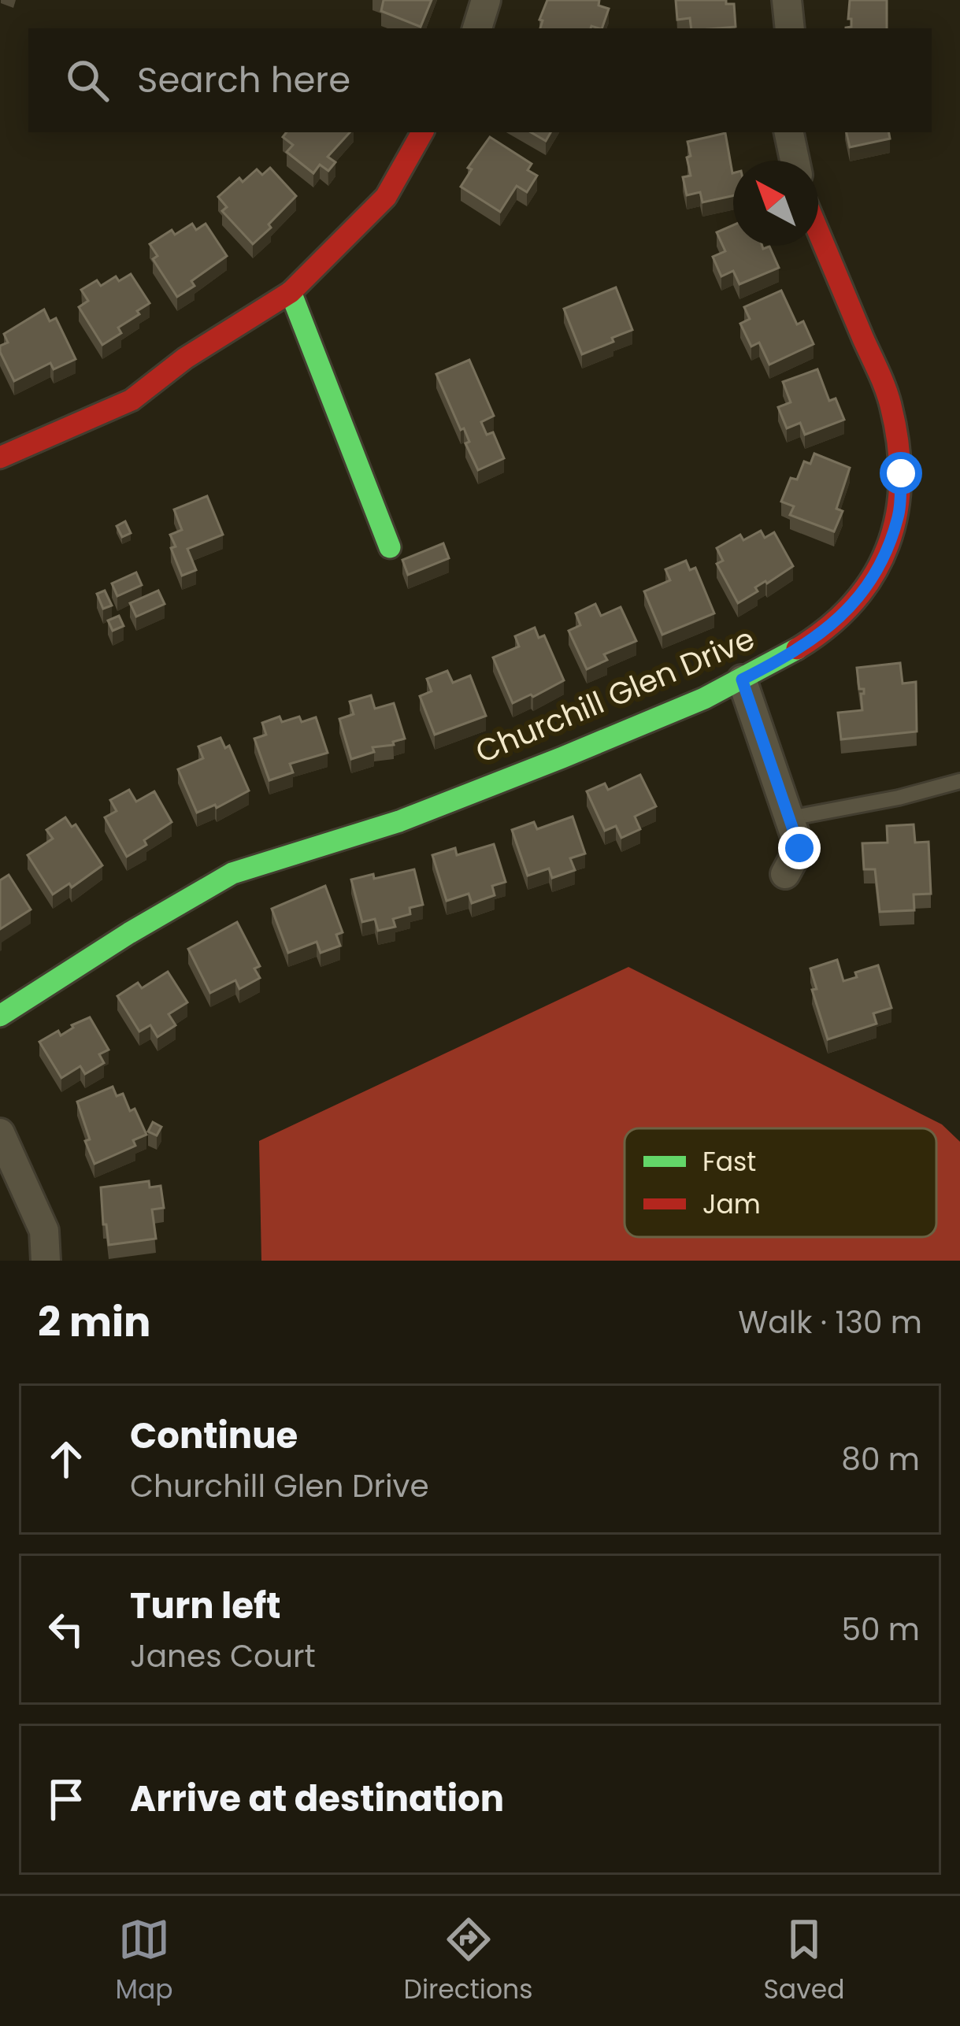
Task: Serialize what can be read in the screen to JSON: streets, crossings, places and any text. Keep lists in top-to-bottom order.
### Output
{
  "streets": {
    "street": ["Churchill Glen Drive"]
  },
  "legend": ["Fast", "Jam"],
  "north": "top left",
  "page": {
    "search": "Search here",
    "heading": ["2 min", "Walk · 130 m"],
    "list": [
      ["Continue", "Churchill Glen Drive", "80 m"],
      ["Turn left", "Janes Court", "50 m"],
      "Arrive at destination"
    ],
    "nav": ["Map", "Directions", "Saved"]
  }
}
